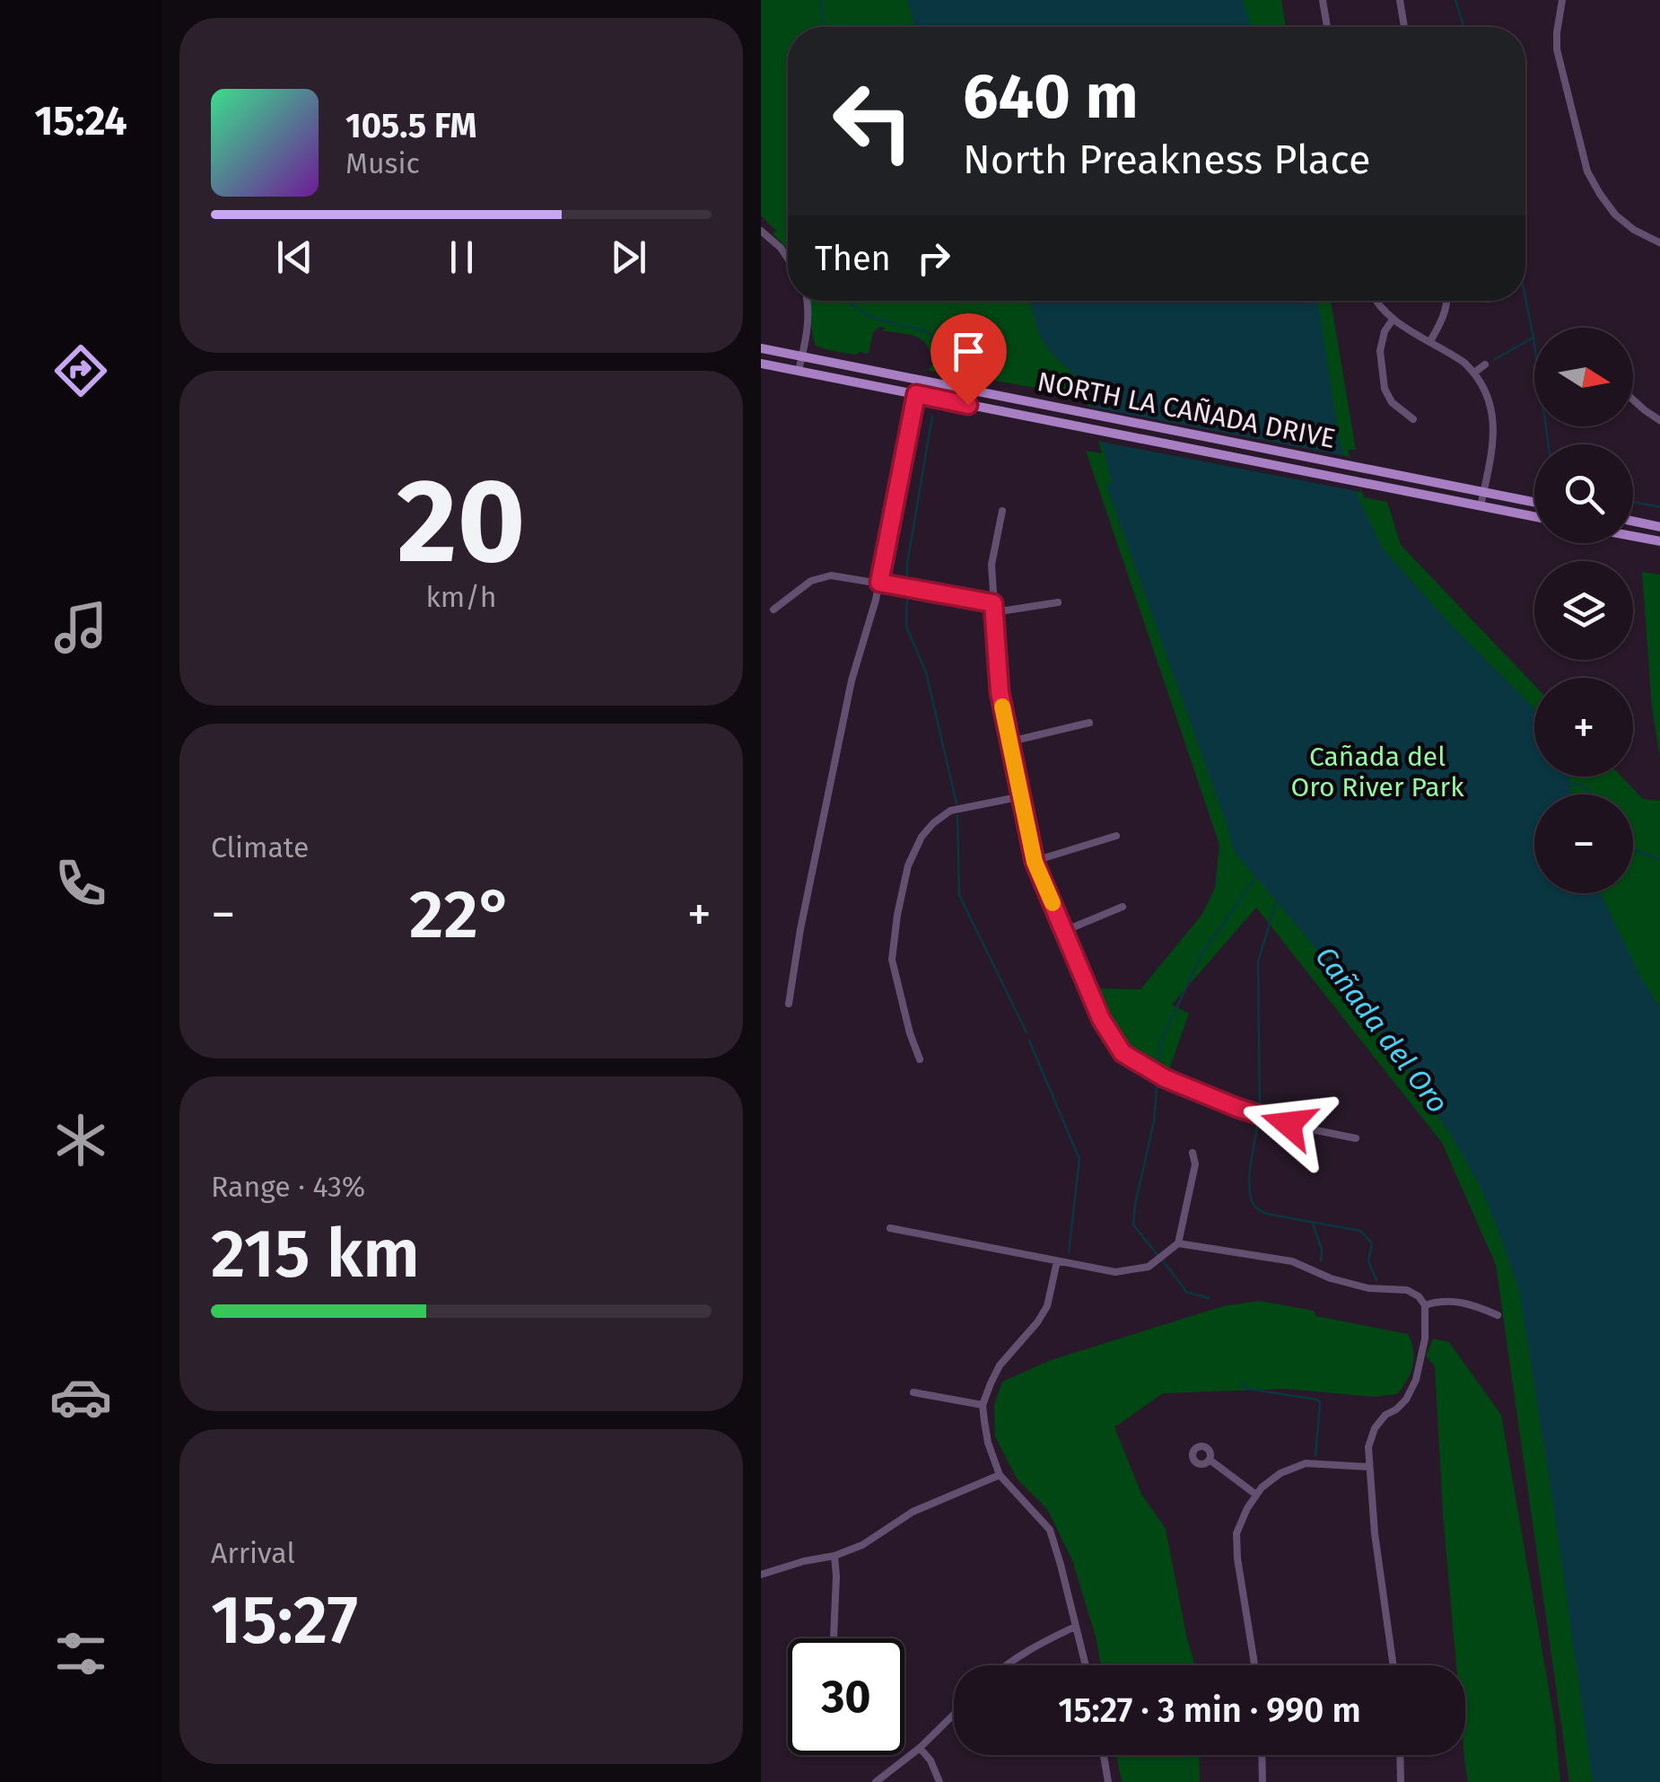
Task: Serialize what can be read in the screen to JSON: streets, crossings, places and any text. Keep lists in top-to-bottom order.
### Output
{
  "streets": {
    "main road": ["NORTH LA CAÑADA DRIVE"]
  },
  "water": ["Cañada del Oro"],
  "parks": ["Cañada del Oro River Park"],
  "north": "right",
  "page": {
    "tabs": "15:24",
    "turn": ["640 m", "North Preakness Place"],
    "song": ["105.5 FM", "Music"],
    "then": "Then",
    "map_buttons": ["+", "−"],
    "tile": [
      ["20", "km/h"],
      "Climate",
      ["Range · 43%", "215 km"],
      ["Arrival", "15:27"]
    ],
    "heat": ["−", "22°", "+"],
    "limit": "30",
    "trip": "15:27 · 3 min · 990 m"
  }
}
